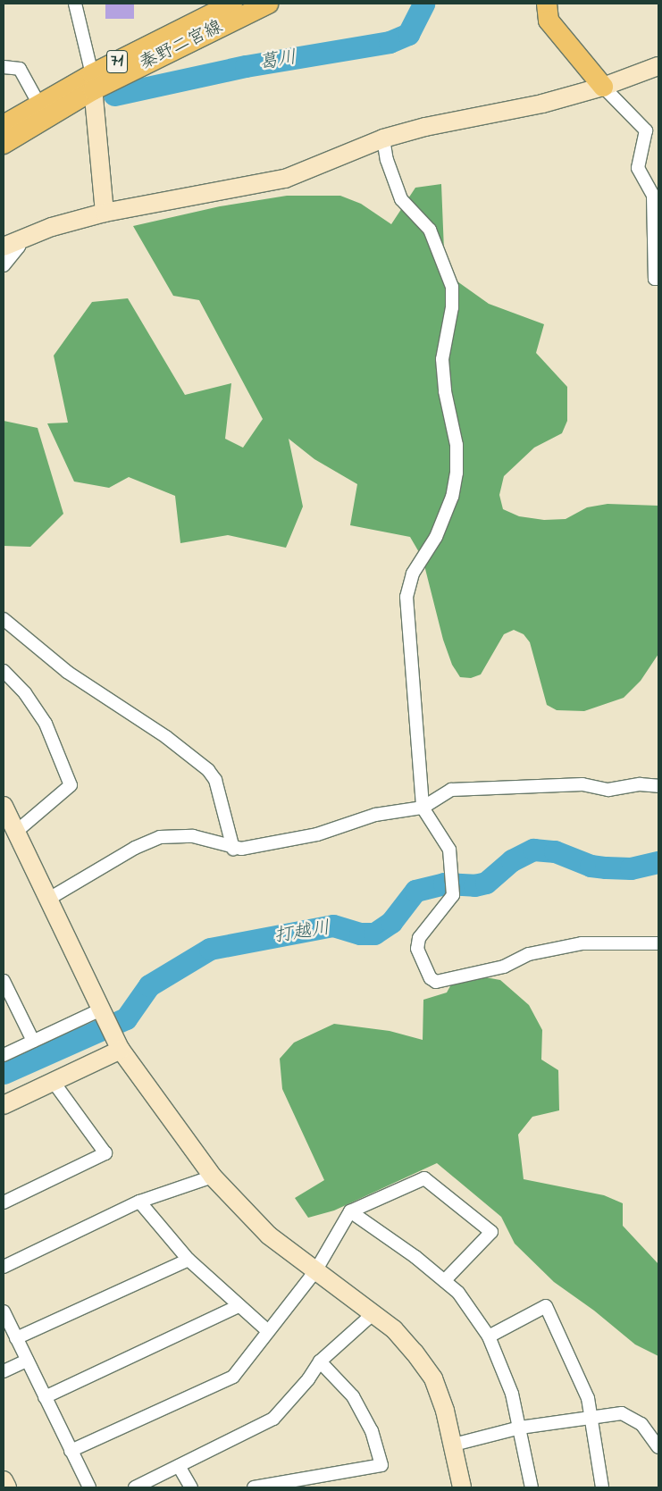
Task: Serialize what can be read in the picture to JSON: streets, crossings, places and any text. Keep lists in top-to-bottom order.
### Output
{
  "streets": {
    "main road": ["秦野二宮線", "71"]
  },
  "water": ["葛川", "打越川"]
}
